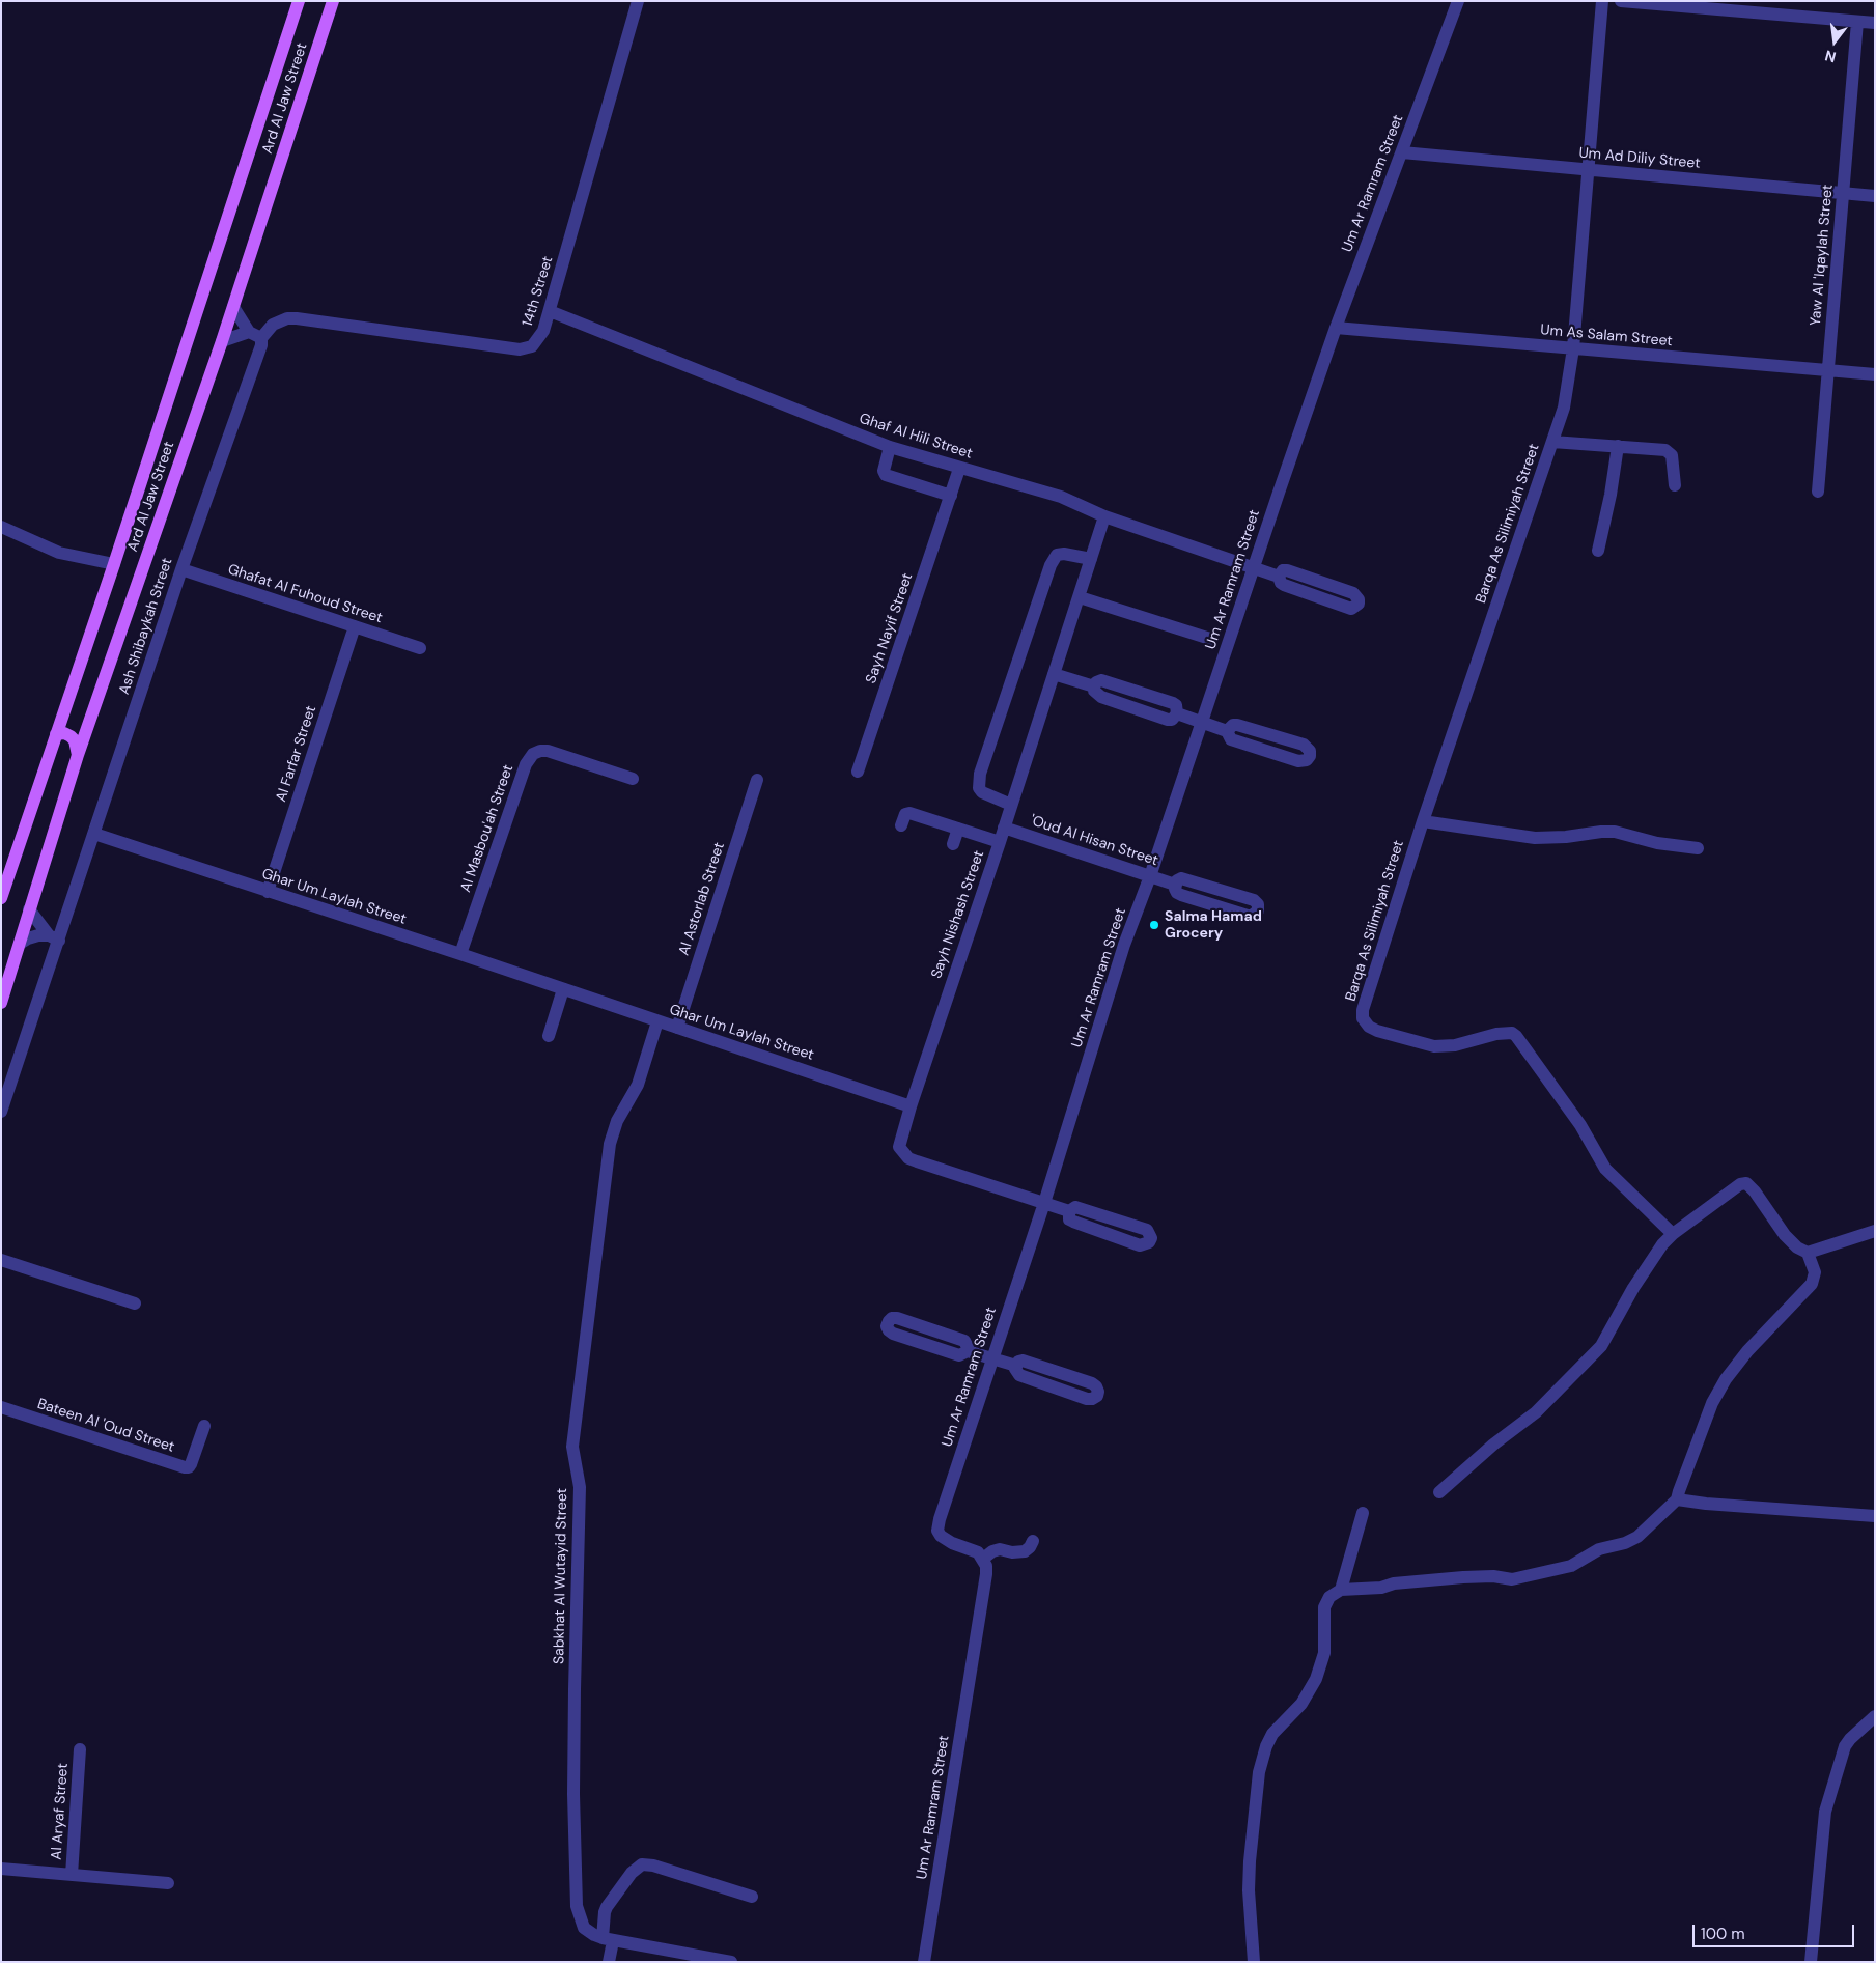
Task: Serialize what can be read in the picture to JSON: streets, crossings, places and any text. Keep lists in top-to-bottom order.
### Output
{
  "streets": {
    "main road": ["Ard Al Jaw Street"],
    "street": [
      "Um Ad Diliy Street",
      "Um Ar Ramram Street",
      "Yaw Al 'Iqaylah Street",
      "14th Street",
      "Um As Salam Street",
      "Ghaf Al Hili Street",
      "Barqa As Silimiyah Street",
      "Ghafat Al Fuhoud Street",
      "Ash Shibaykah Street",
      "Sayh Nayif Street",
      "Al Farfar Street",
      "Al Masbou'ah Street",
      "'Oud Al Hisan Street",
      "Ghar Um Laylah Street",
      "Al Astorlab Street",
      "Sayh Nishash Street",
      "Bateen Al 'Oud Street",
      "Sabkhat Al Wutayid Street",
      "Al Aryaf Street"
    ]
  },
  "crossings": [
    ["Um Ad Diliy Street", "Um Ar Ramram Street"],
    ["Um Ad Diliy Street", "Yaw Al 'Iqaylah Street"],
    ["Um Ad Diliy Street", "Barqa As Silimiyah Street"],
    ["Um Ar Ramram Street", "Um As Salam Street"],
    ["Um Ar Ramram Street", "Ghaf Al Hili Street"],
    ["Um Ar Ramram Street", "'Oud Al Hisan Street"],
    ["Um Ar Ramram Street", "Sayh Nishash Street"],
    ["Yaw Al 'Iqaylah Street", "Um As Salam Street"],
    ["14th Street", "Ghaf Al Hili Street"],
    ["14th Street", "Ash Shibaykah Street"],
    ["Um As Salam Street", "Barqa As Silimiyah Street"],
    ["Ghaf Al Hili Street", "Sayh Nayif Street"],
    ["Ghaf Al Hili Street", "Sayh Nishash Street"],
    ["Ghafat Al Fuhoud Street", "Ash Shibaykah Street"],
    ["Ghafat Al Fuhoud Street", "Al Farfar Street"],
    ["Ash Shibaykah Street", "Ghar Um Laylah Street"],
    ["Al Farfar Street", "Ghar Um Laylah Street"],
    ["Al Masbou'ah Street", "Ghar Um Laylah Street"],
    ["'Oud Al Hisan Street", "Sayh Nishash Street"],
    ["Ghar Um Laylah Street", "Al Astorlab Street"],
    ["Ghar Um Laylah Street", "Sayh Nishash Street"],
    ["Ghar Um Laylah Street", "Sabkhat Al Wutayid Street"]
  ],
  "places": ["Salma Hamad Grocery"],
  "scale_bar": "100 m",
  "north": "bottom"
}
